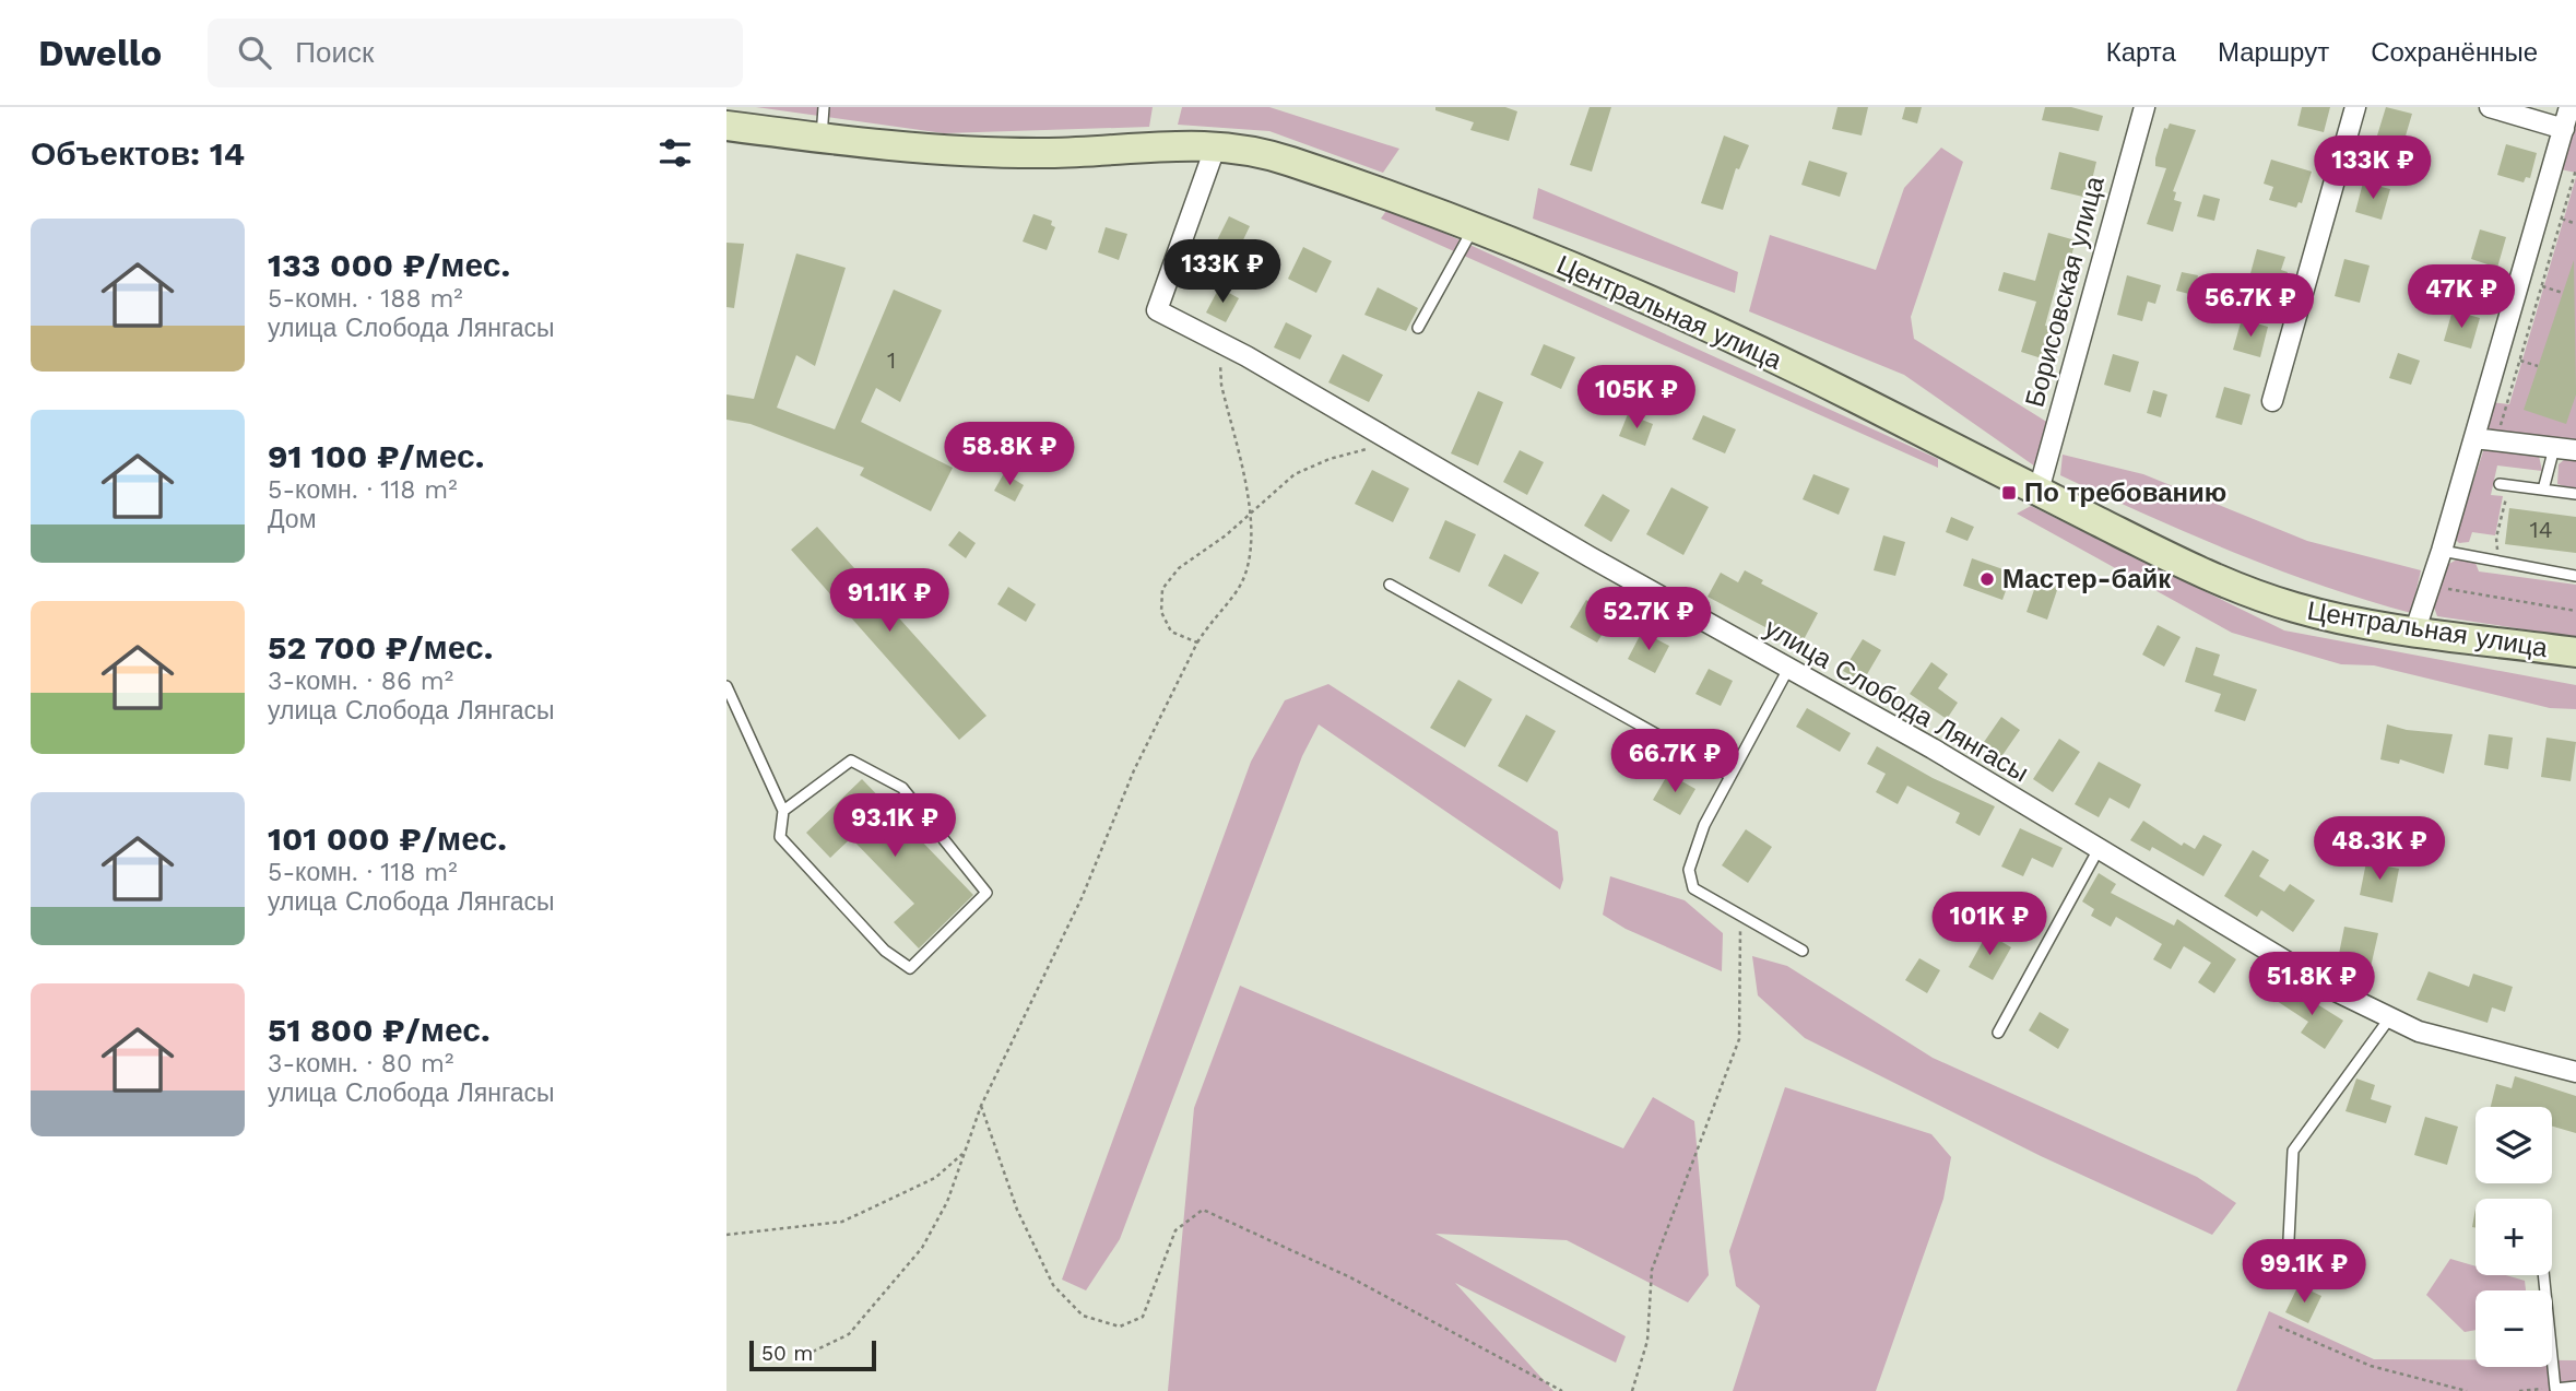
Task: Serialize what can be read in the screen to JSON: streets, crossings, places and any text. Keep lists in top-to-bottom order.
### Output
{
  "streets": {
    "street": ["Борисовская улица", "Центральная улица", "улица Слобода Лянгасы"]
  },
  "crossings": [
    ["Борисовская улица", "Центральная улица"],
    ["Центральная улица", "улица Слобода Лянгасы"]
  ],
  "places": {
    "transit": ["По требованию"],
    "other": ["Мастер-байк"]
  },
  "house_numbers": ["1", "14"],
  "scale_bar": "50 m",
  "page": {
    "header": "Dwello",
    "search": "Поиск",
    "nav": ["Карта", "Маршрут", "Сохранённые"],
    "heading": "Объектов: 14",
    "price": [
      "133K ₽",
      "133K ₽",
      "47K ₽",
      "56.7K ₽",
      "105K ₽",
      "58.8K ₽",
      "91.1K ₽",
      "52.7K ₽",
      "66.7K ₽",
      "93.1K ₽",
      "48.3K ₽",
      "101K ₽",
      "51.8K ₽",
      "99.1K ₽"
    ],
    "list": [
      {
        "name": "133 000 ₽/мес.",
        "note": "5-комн. · 188 m² · улица Слобода Лянгасы"
      },
      {
        "name": "91 100 ₽/мес.",
        "note": "5-комн. · 118 m² · Дом"
      },
      {
        "name": "52 700 ₽/мес.",
        "note": "3-комн. · 86 m² · улица Слобода Лянгасы"
      },
      {
        "name": "101 000 ₽/мес.",
        "note": "5-комн. · 118 m² · улица Слобода Лянгасы"
      },
      {
        "name": "51 800 ₽/мес.",
        "note": "3-комн. · 80 m² · улица Слобода Лянгасы"
      }
    ],
    "map_buttons": ["+", "−"],
    "scale": "50 m"
  }
}
